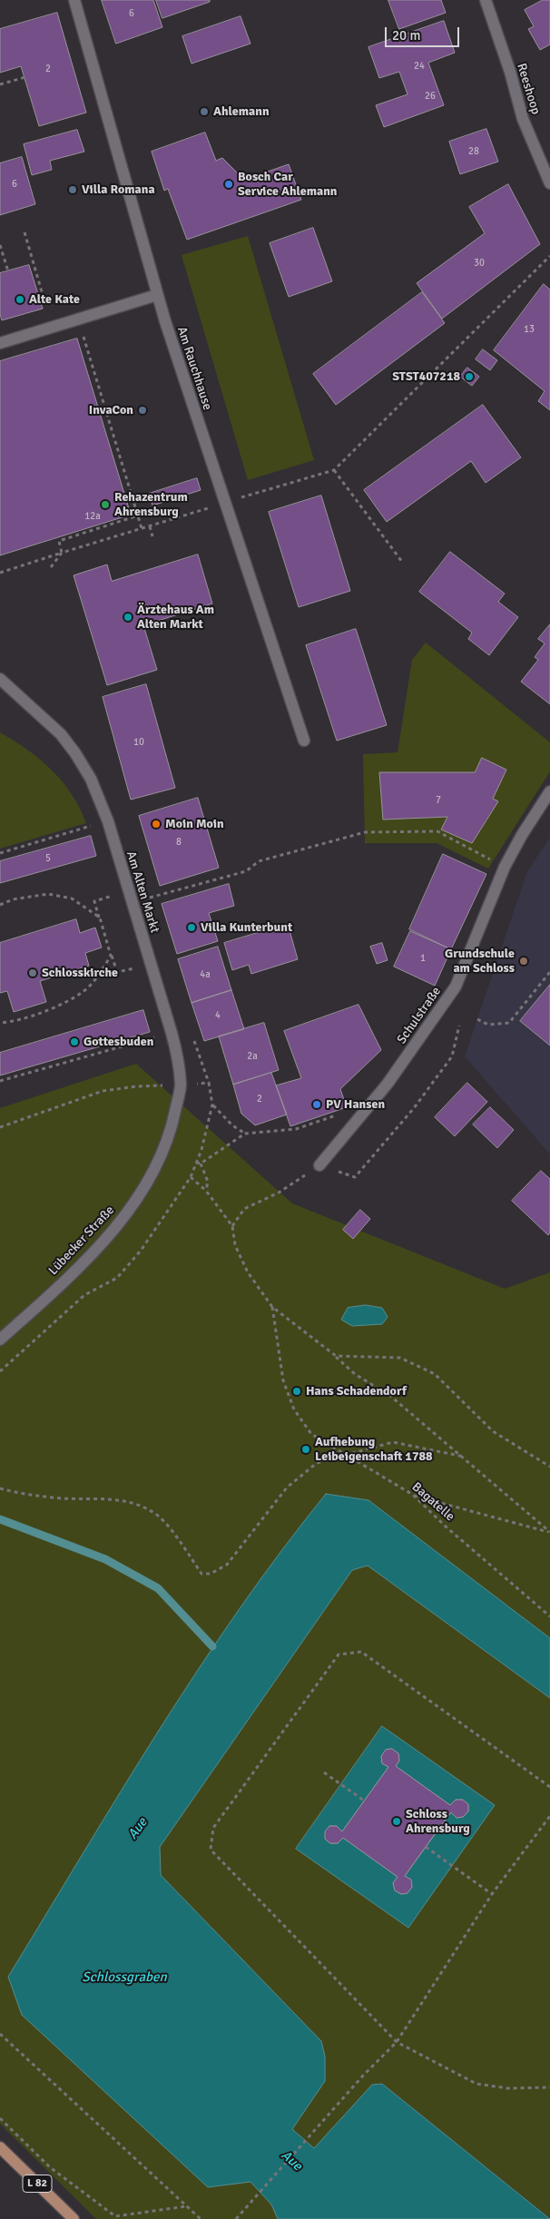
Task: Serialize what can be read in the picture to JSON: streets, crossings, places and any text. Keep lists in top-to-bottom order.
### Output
{
  "streets": {
    "main road": ["L 82"],
    "street": [
      "Reeshoop",
      "Am Rauchhause",
      "Am Alten Markt",
      "Schulstraße",
      "Lübecker Straße"
    ],
    "path": ["Bagatelle"]
  },
  "crossings": [
    ["Am Alten Markt", "Lübecker Straße"]
  ],
  "water": ["Aue", "Schlossgraben"],
  "places": [
    "Ahlemann",
    "Bosch Car Service Ahlemann",
    "Villa Romana",
    "Alte Kate",
    "STST407218",
    "InvaCon",
    "Rehazentrum Ahrensburg",
    "Ärztehaus Am Alten Markt",
    "Moin Moin",
    "Villa Kunterbunt",
    "Grundschule am Schloss",
    "Schlosskirche",
    "Gottesbuden",
    "PV Hansen",
    "Hans Schadendorf",
    "Aufhebung Leibeigenschaft 1788",
    "Schloss Ahrensburg"
  ],
  "house_numbers": [
    "6",
    "24",
    "2",
    "26",
    "28",
    "6",
    "30",
    "13",
    "12a",
    "10",
    "7",
    "8",
    "5",
    "1",
    "4a",
    "4",
    "2a",
    "2"
  ],
  "scale_bar": "20 m"
}
